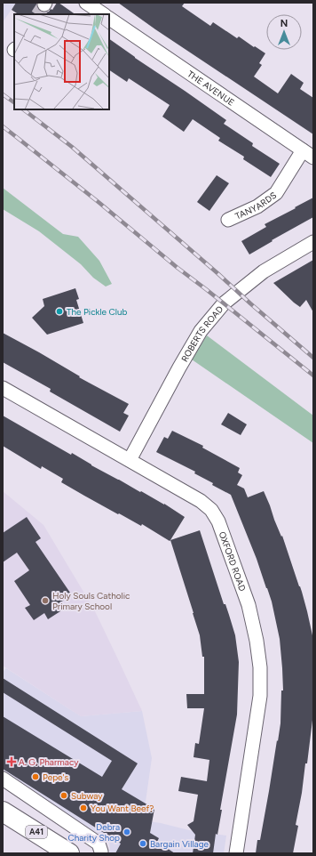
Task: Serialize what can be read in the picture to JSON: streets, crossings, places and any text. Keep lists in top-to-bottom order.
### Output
{
  "streets": {
    "highway": ["A41"],
    "street": [
      "THE AVENUE",
      "TANYARDS",
      "ROBERTS ROAD",
      "OXFORD ROAD"
    ]
  },
  "crossings": [
    ["THE AVENUE", "TANYARDS"],
    ["ROBERTS ROAD", "OXFORD ROAD"]
  ],
  "places": {
    "other": [
      "The Pickle Club",
      "Holy Souls Catholic Primary School",
      "Pepe's",
      "Subway",
      "You Want Beef?",
      "Debra Charity Shop",
      "Bargain Village"
    ],
    "health": ["A. G. Pharmacy"]
  },
  "north": "top"
}
